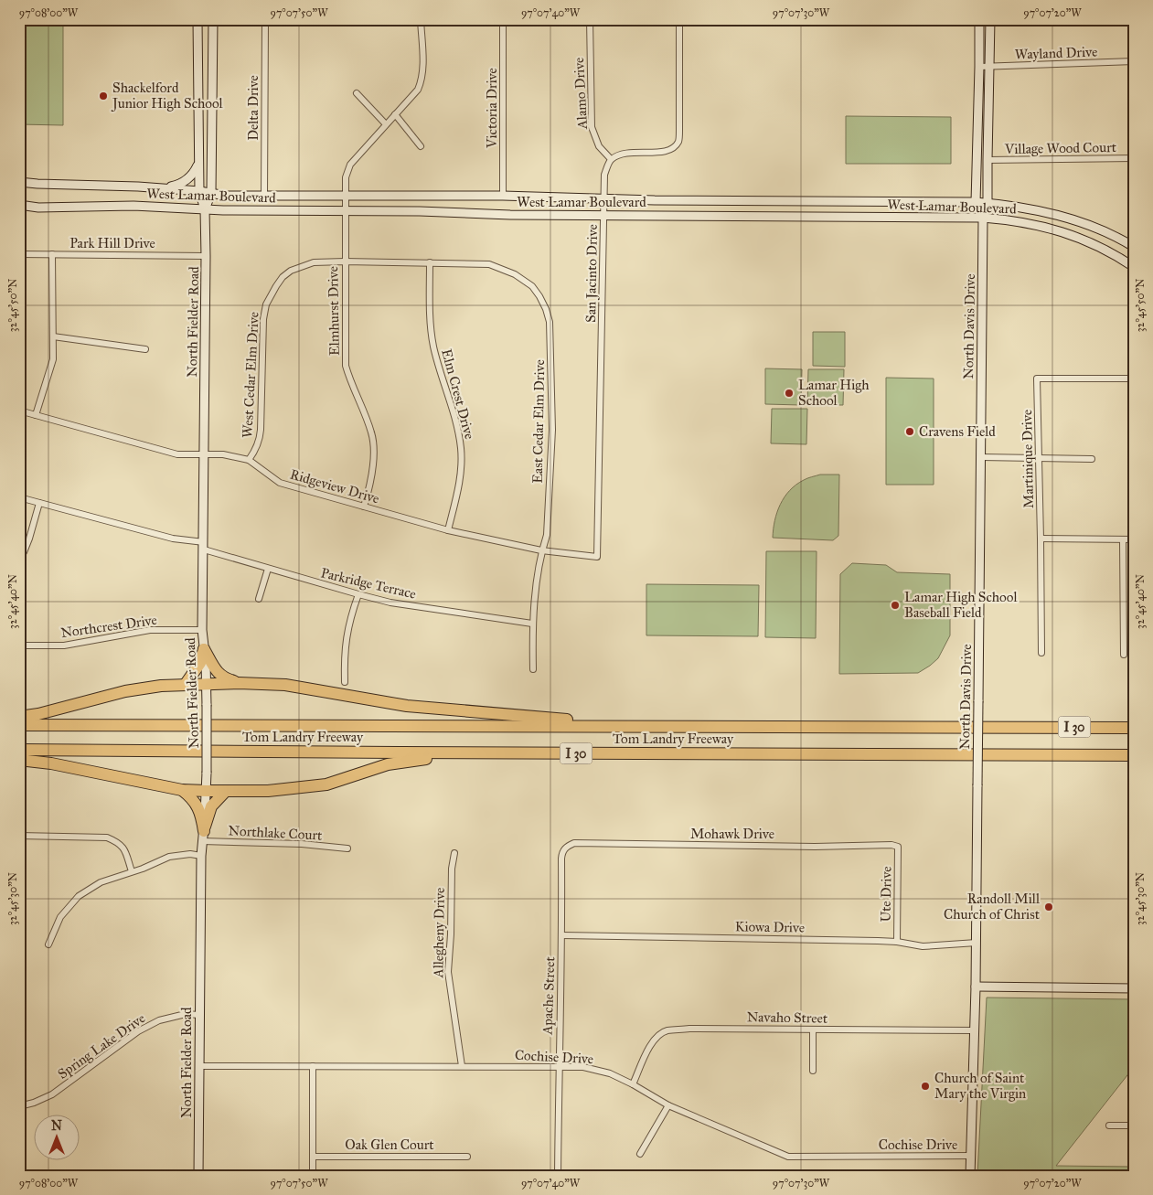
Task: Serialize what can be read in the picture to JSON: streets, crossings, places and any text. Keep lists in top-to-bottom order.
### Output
{
  "streets": {
    "highway": ["I 30", "Tom Landry Freeway"],
    "main road": ["West Lamar Boulevard", "North Fielder Road", "North Davis Drive"],
    "street": [
      "Wayland Drive",
      "Alamo Drive",
      "Delta Drive",
      "Victoria Drive",
      "Village Wood Court",
      "Park Hill Drive",
      "San Jacinto Drive",
      "Elmhurst Drive",
      "West Cedar Elm Drive",
      "Elm Crest Drive",
      "East Cedar Elm Drive",
      "Martinique Drive",
      "Ridgeview Drive",
      "Parkridge Terrace",
      "Northcrest Drive",
      "Northlake Court",
      "Mohawk Drive",
      "Ute Drive",
      "Kiowa Drive",
      "Allegheny Drive",
      "Apache Street",
      "Navaho Street",
      "Spring Lake Drive",
      "Cochise Drive",
      "Oak Glen Court"
    ]
  },
  "crossings": [
    ["Wayland Drive", "North Davis Drive"],
    ["Alamo Drive", "San Jacinto Drive"],
    ["Delta Drive", "West Lamar Boulevard"],
    ["Victoria Drive", "West Lamar Boulevard"],
    ["Village Wood Court", "North Davis Drive"],
    ["West Lamar Boulevard", "San Jacinto Drive"],
    ["West Lamar Boulevard", "Elmhurst Drive"],
    ["West Lamar Boulevard", "North Fielder Road"],
    ["West Lamar Boulevard", "North Davis Drive"],
    ["Park Hill Drive", "North Fielder Road"],
    ["San Jacinto Drive", "Ridgeview Drive"],
    ["Elmhurst Drive", "West Cedar Elm Drive"],
    ["Elmhurst Drive", "Ridgeview Drive"],
    ["North Fielder Road", "Ridgeview Drive"],
    ["North Fielder Road", "Parkridge Terrace"],
    ["North Fielder Road", "Northcrest Drive"],
    ["North Fielder Road", "Northlake Court"],
    ["North Fielder Road", "Spring Lake Drive"],
    ["North Fielder Road", "Cochise Drive"],
    ["North Davis Drive", "Kiowa Drive"],
    ["North Davis Drive", "Navaho Street"],
    ["North Davis Drive", "Cochise Drive"],
    ["West Cedar Elm Drive", "Elm Crest Drive"],
    ["West Cedar Elm Drive", "East Cedar Elm Drive"],
    ["West Cedar Elm Drive", "Ridgeview Drive"],
    ["Elm Crest Drive", "East Cedar Elm Drive"],
    ["Elm Crest Drive", "Ridgeview Drive"],
    ["East Cedar Elm Drive", "Ridgeview Drive"],
    ["East Cedar Elm Drive", "Parkridge Terrace"],
    ["Mohawk Drive", "Ute Drive"],
    ["Mohawk Drive", "Apache Street"],
    ["Ute Drive", "Kiowa Drive"],
    ["Kiowa Drive", "Apache Street"],
    ["Allegheny Drive", "Cochise Drive"],
    ["Apache Street", "Cochise Drive"],
    ["Navaho Street", "Cochise Drive"]
  ],
  "places": [
    "Shackelford Junior High School",
    "Lamar High School",
    "Cravens Field",
    "Lamar High School Baseball Field",
    "Randoll Mill Church of Christ",
    "Church of Saint Mary the Virgin"
  ],
  "north": "top",
  "coordinates": [
    "97°08'00\"W",
    "97°07'50\"W",
    "97°07'40\"W",
    "97°07'30\"W",
    "97°07'20\"W",
    "32°45'50\"N",
    "32°45'40\"N",
    "32°45'30\"N"
  ]
}
